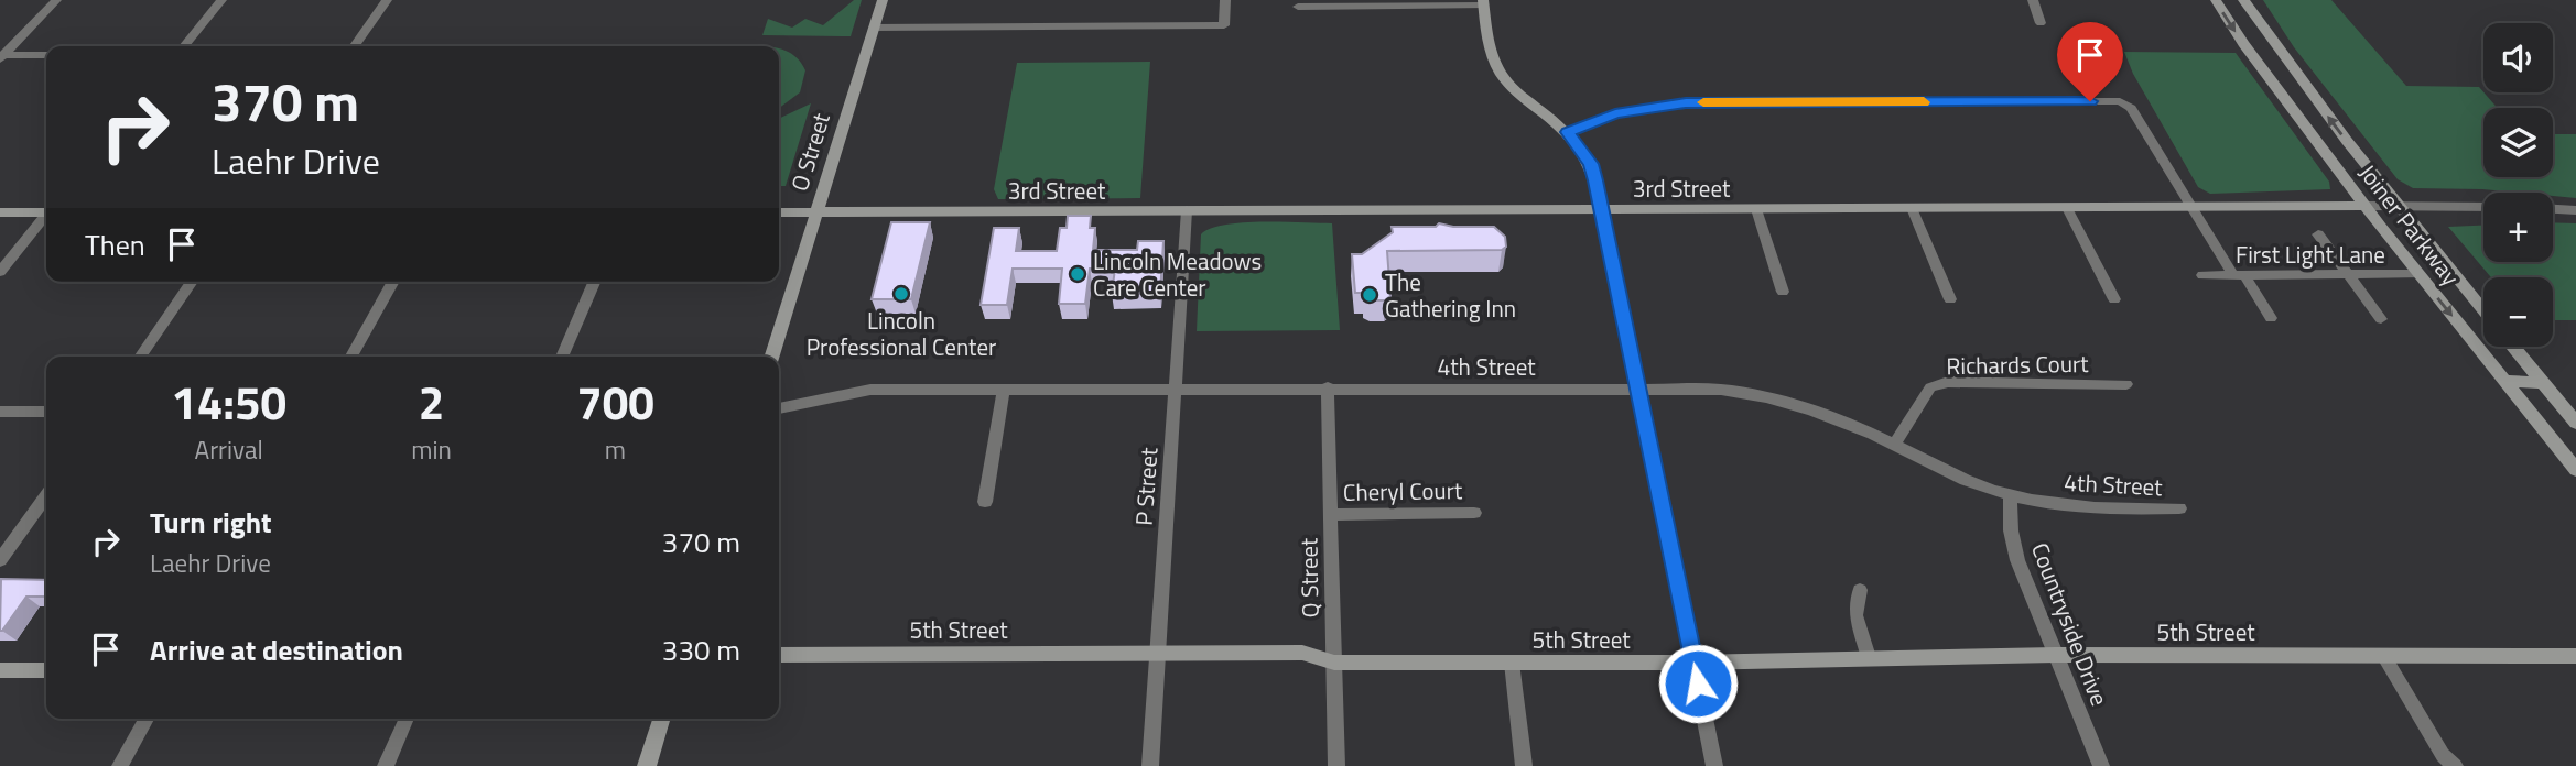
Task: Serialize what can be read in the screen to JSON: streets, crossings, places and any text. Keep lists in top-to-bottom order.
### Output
{
  "streets": {
    "street": [
      "O Street",
      "3rd Street",
      "Joiner Parkway",
      "First Light Lane",
      "Richards Court",
      "4th Street",
      "P Street",
      "Cheryl Court",
      "Q Street",
      "Countryside Drive",
      "5th Street"
    ]
  },
  "crossings": [
    ["O Street", "3rd Street"],
    ["3rd Street", "Joiner Parkway"],
    ["3rd Street", "P Street"],
    ["Joiner Parkway", "First Light Lane"],
    ["Richards Court", "4th Street"],
    ["4th Street", "P Street"],
    ["4th Street", "Q Street"],
    ["4th Street", "Countryside Drive"],
    ["P Street", "5th Street"],
    ["Cheryl Court", "Q Street"],
    ["Q Street", "5th Street"],
    ["Countryside Drive", "5th Street"]
  ],
  "places": ["Lincoln Meadows Care Center", "Lincoln Professional Center", "The Gathering Inn"],
  "page": {
    "map_buttons": ["+", "−"],
    "turn": ["370 m", "Laehr Drive"],
    "then": "Then",
    "eta": [
      "14:50",
      "Arrival",
      "2",
      "min",
      "700",
      "m"
    ],
    "list": [
      {
        "name": "Turn right",
        "note": "Laehr Drive",
        "value": "370 m"
      },
      {
        "name": "Arrive at destination",
        "value": "330 m"
      }
    ]
  }
}
